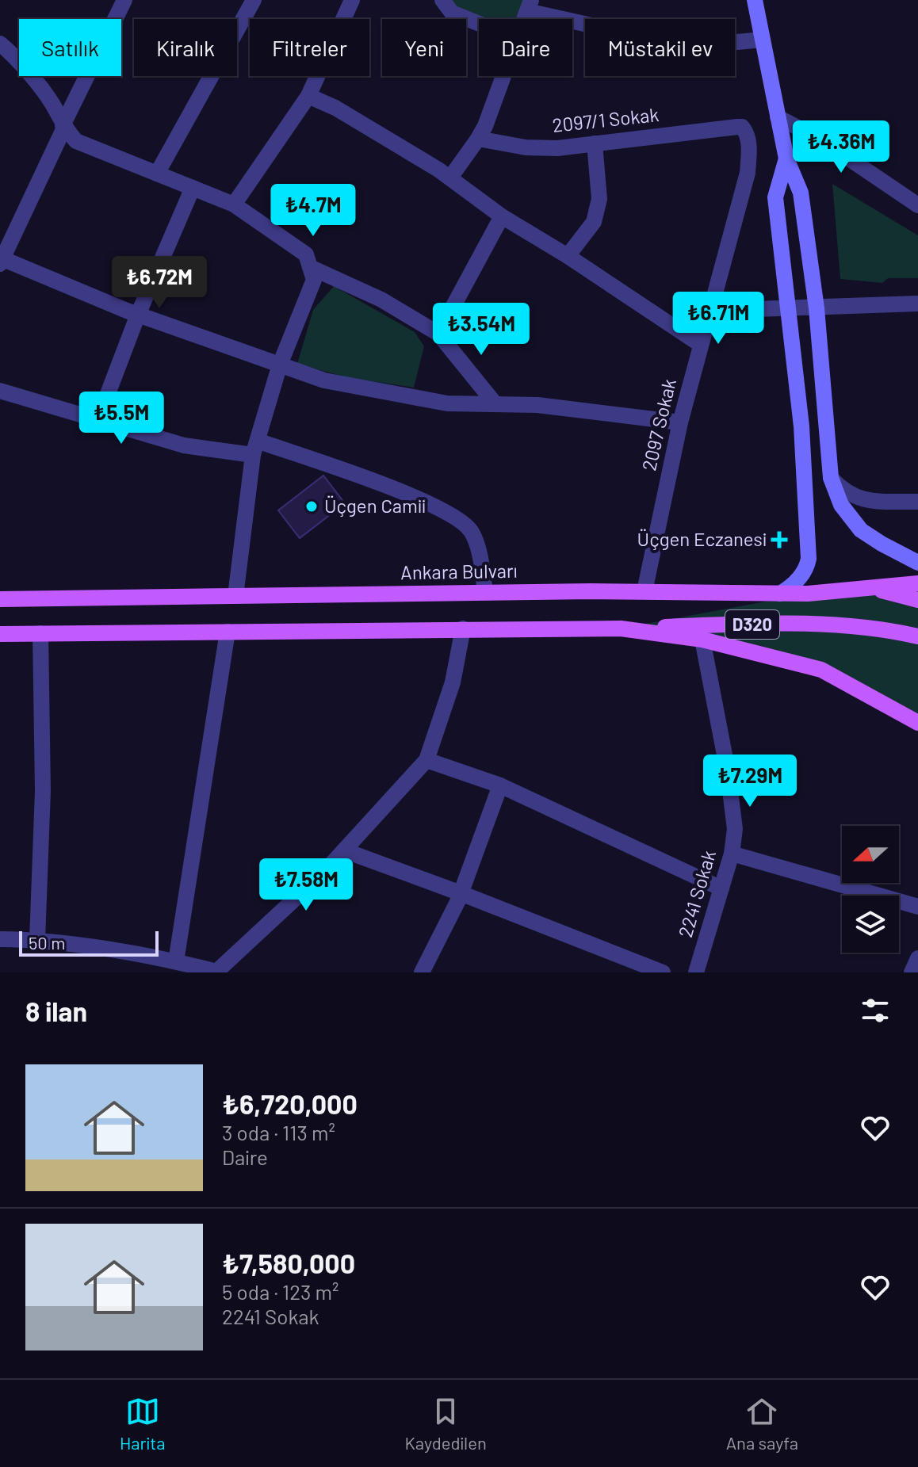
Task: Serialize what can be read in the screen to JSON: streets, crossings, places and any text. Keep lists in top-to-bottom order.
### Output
{
  "streets": {
    "main road": ["Ankara Bulvarı", "D320"],
    "street": ["2097/1 Sokak", "2097 Sokak", "2241 Sokak"]
  },
  "crossings": [
    ["2097/1 Sokak", "2097 Sokak"],
    ["2097 Sokak", "Ankara Bulvarı"]
  ],
  "places": {
    "other": ["Üçgen Camii"],
    "health": ["Üçgen Eczanesi"]
  },
  "scale_bar": "50 m",
  "north": "left",
  "page": {
    "chip": [
      "Satılık",
      "Kiralık",
      "Filtreler",
      "Yeni",
      "Daire",
      "Müstakil ev"
    ],
    "price": [
      "₺4.36M",
      "₺4.7M",
      "₺6.72M",
      "₺6.71M",
      "₺3.54M",
      "₺5.5M",
      "₺7.29M",
      "₺7.58M"
    ],
    "scale": "50 m",
    "heading": "8 ilan",
    "list": [
      {
        "name": "₺6,720,000",
        "note": "3 oda · 113 m² · Daire"
      },
      {
        "name": "₺7,580,000",
        "note": "5 oda · 123 m² · 2241 Sokak"
      }
    ],
    "tabs": ["Harita", "Kaydedilen", "Ana sayfa"]
  }
}
